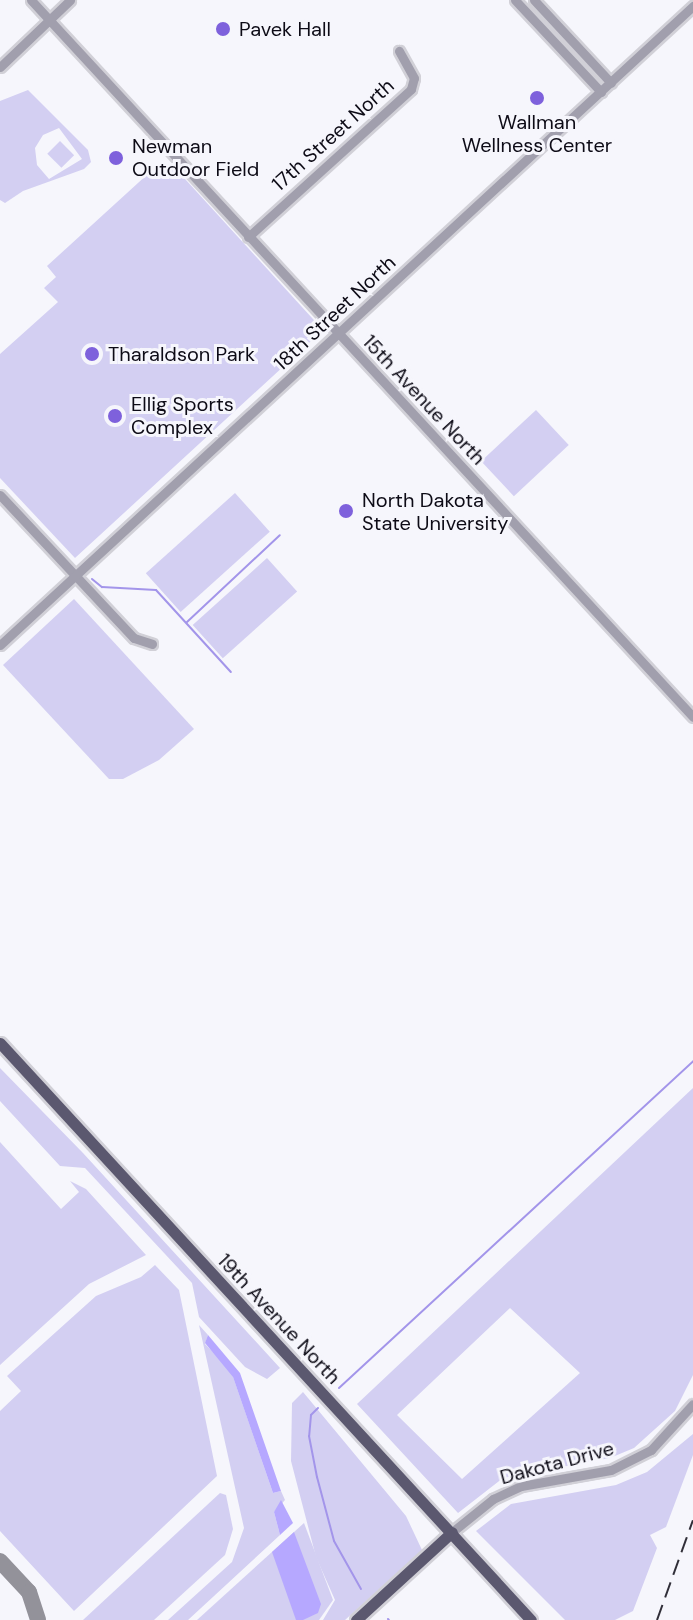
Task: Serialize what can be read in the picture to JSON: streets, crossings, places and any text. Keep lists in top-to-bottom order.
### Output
{
  "streets": {
    "main road": ["19th Avenue North", "Dakota Drive"],
    "street": ["17th Street North", "18th Street North", "15th Avenue North"]
  },
  "crossings": [
    ["17th Street North", "15th Avenue North"],
    ["18th Street North", "15th Avenue North"],
    ["19th Avenue North", "Dakota Drive"]
  ],
  "places": [
    "Pavek Hall",
    "Wallman Wellness Center",
    "Newman Outdoor Field",
    "Tharaldson Park",
    "Ellig Sports Complex",
    "North Dakota State University"
  ]
}
